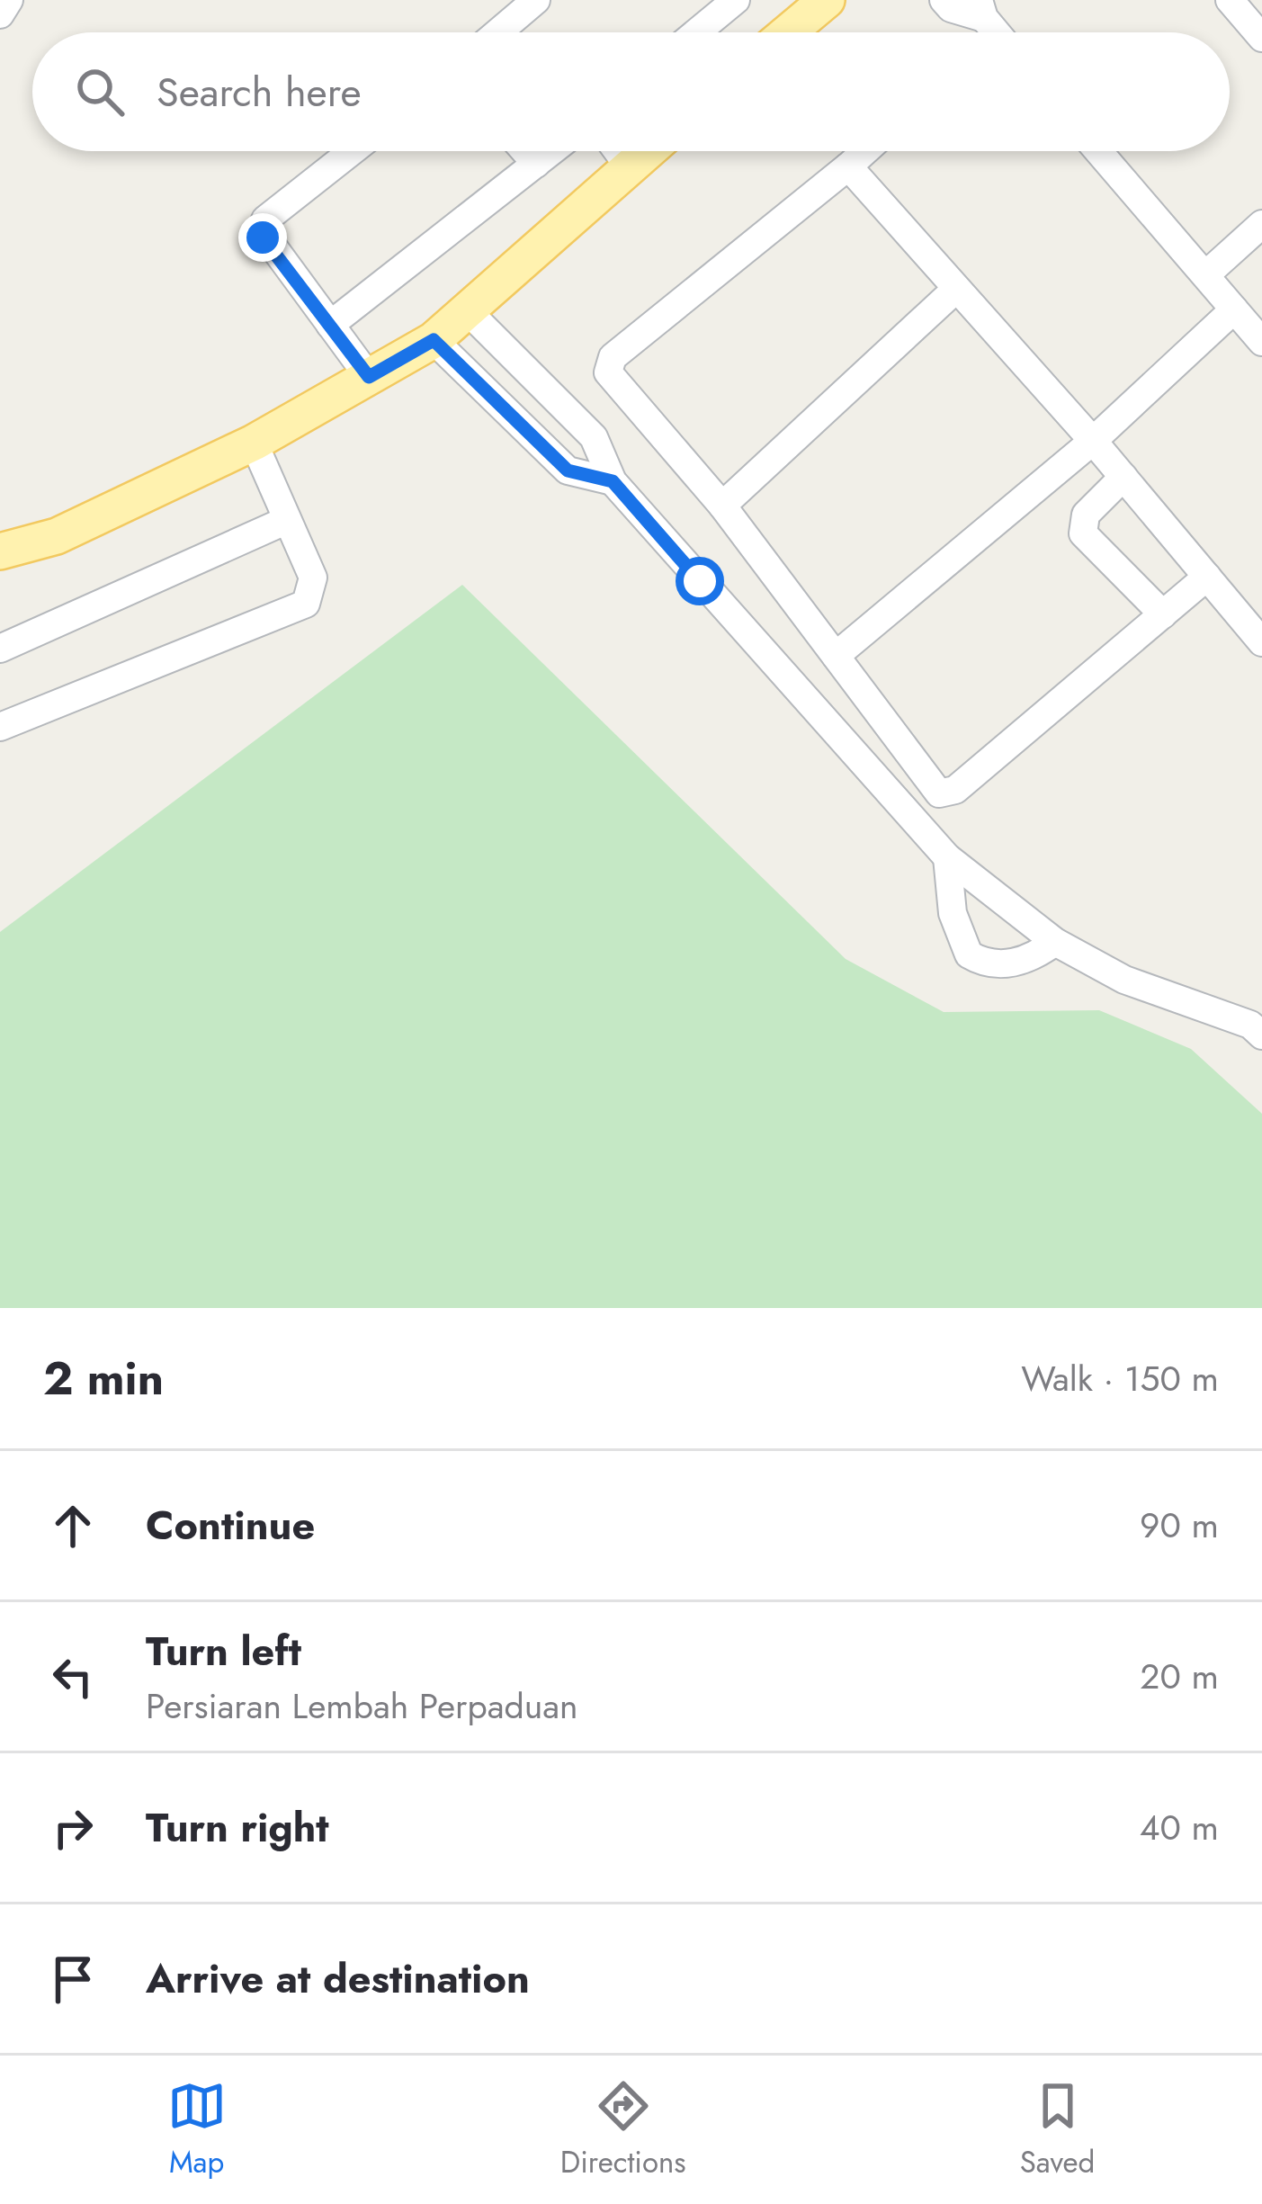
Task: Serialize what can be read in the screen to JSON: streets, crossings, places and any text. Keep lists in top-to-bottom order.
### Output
{
  "page": {
    "search": "Search here",
    "heading": ["2 min", "Walk · 150 m"],
    "list": [
      ["Continue", "90 m"],
      ["Turn left", "Persiaran Lembah Perpaduan", "20 m"],
      ["Turn right", "40 m"],
      "Arrive at destination"
    ],
    "nav": ["Map", "Directions", "Saved"]
  }
}
